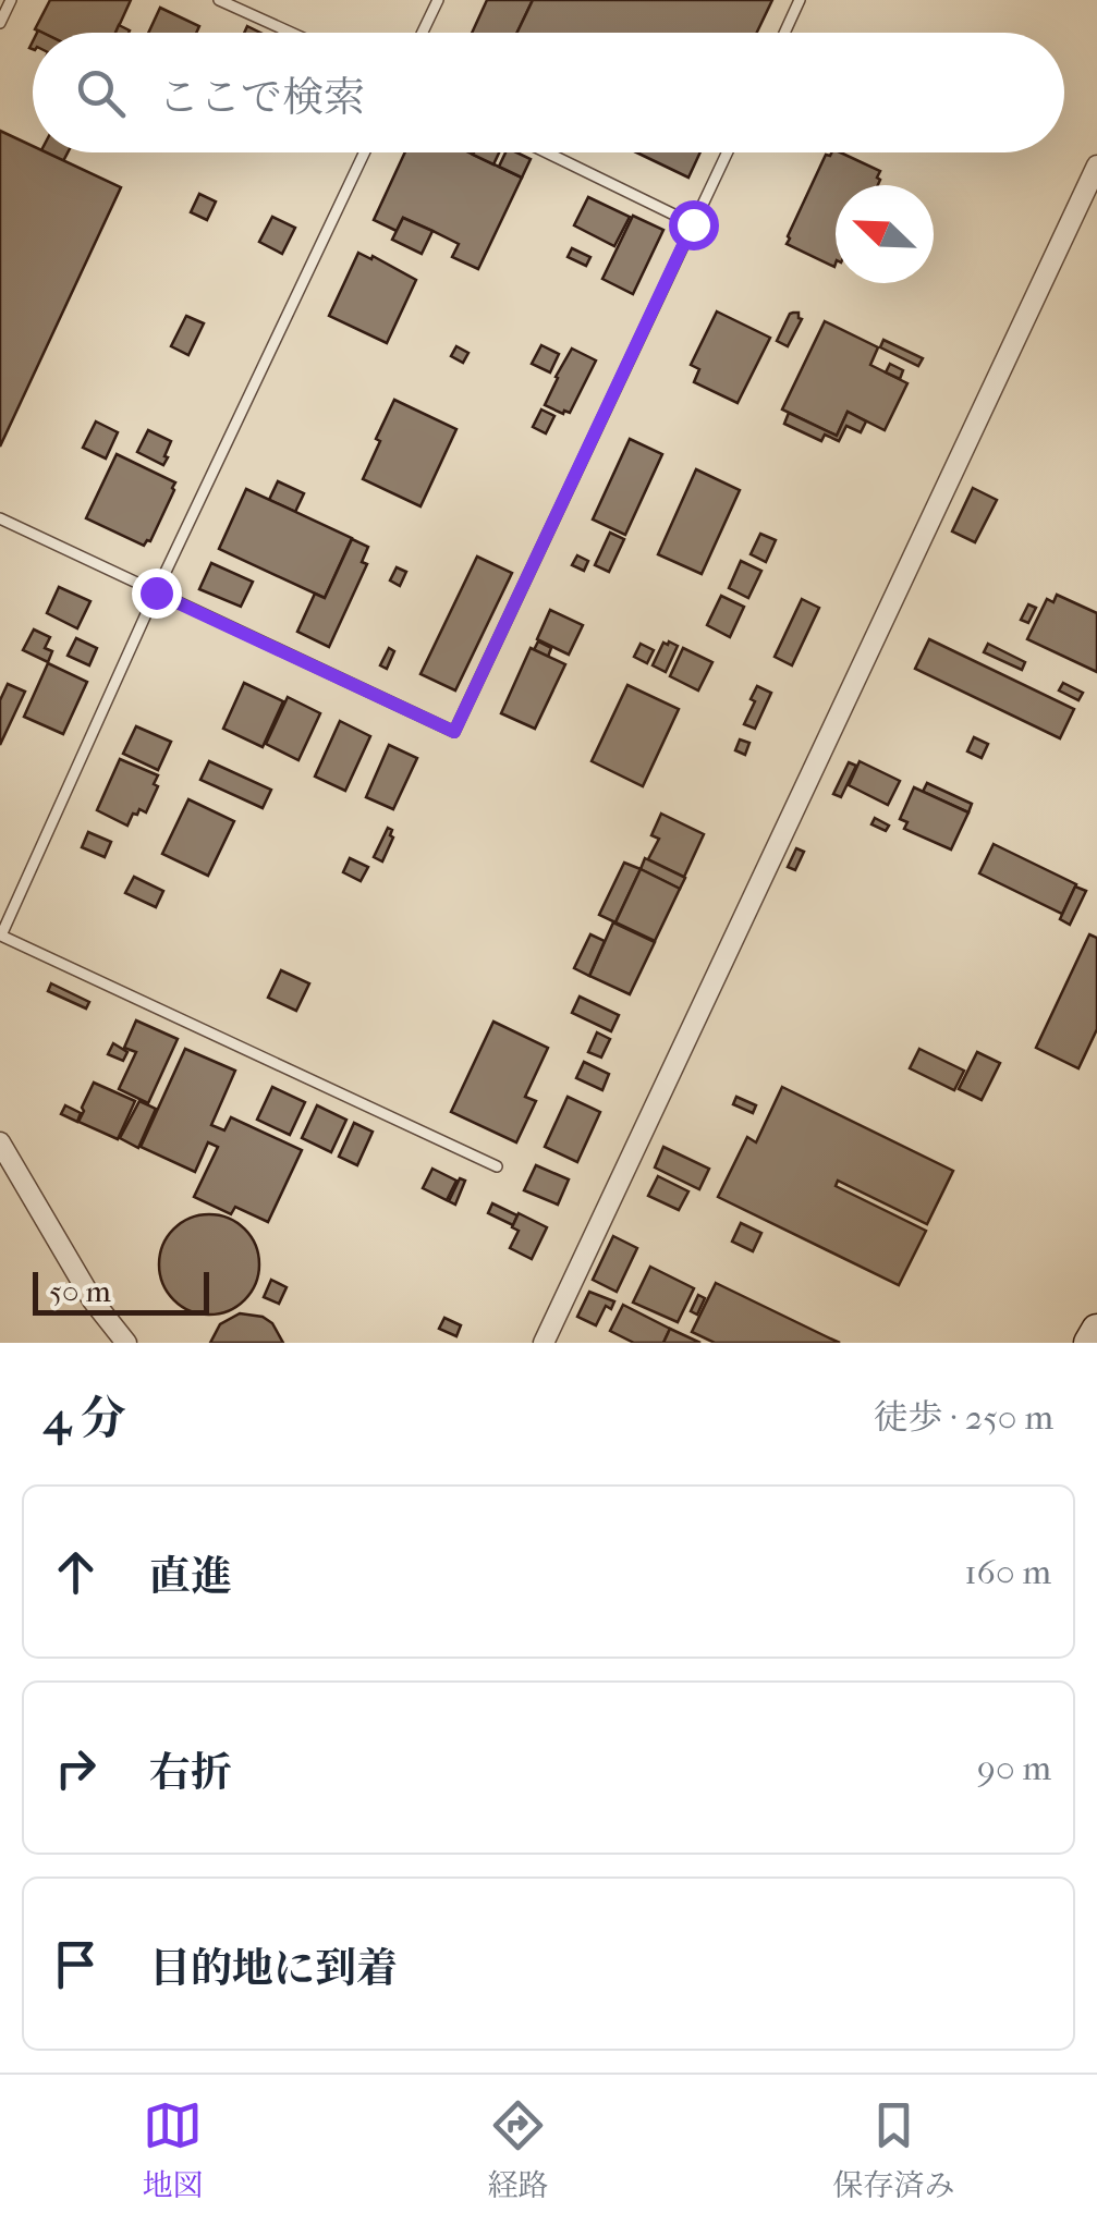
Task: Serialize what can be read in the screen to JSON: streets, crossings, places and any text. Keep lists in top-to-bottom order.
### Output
{
  "scale_bar": "50 m",
  "north": "top left",
  "page": {
    "search": "ここで検索",
    "scale": "50 m",
    "heading": ["4 分", "徒歩 · 250 m"],
    "list": [
      ["直進", "160 m"],
      ["右折", "90 m"],
      "目的地に到着"
    ],
    "nav": ["地図", "経路", "保存済み"]
  }
}
